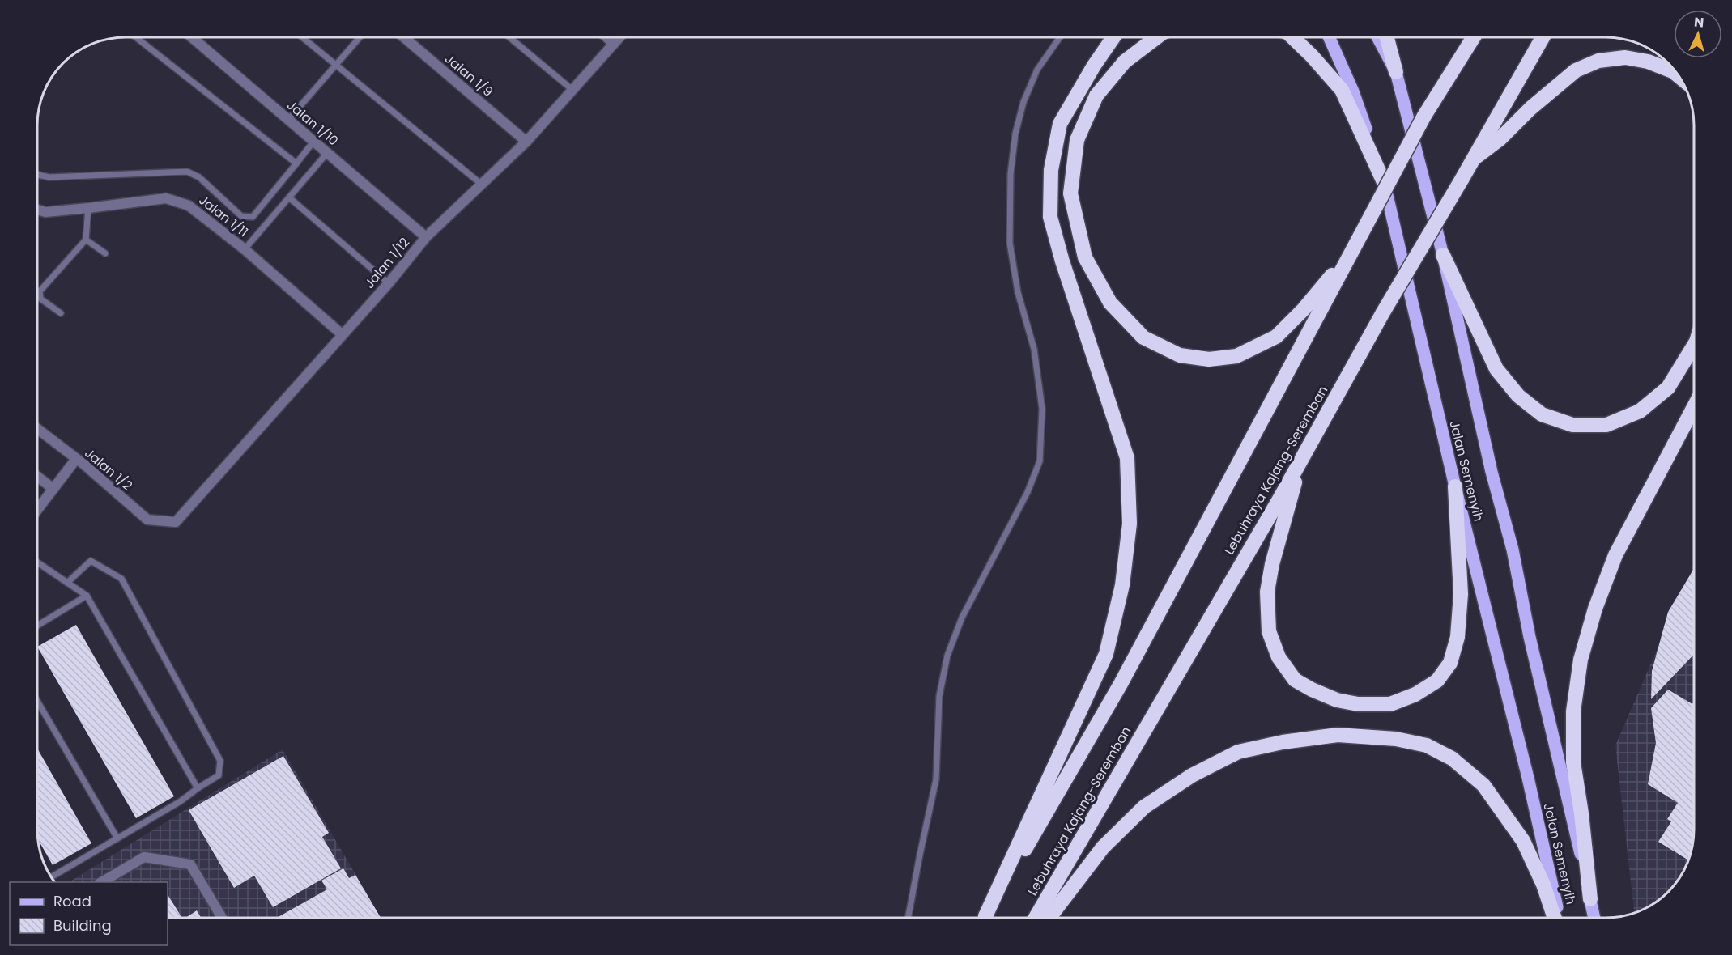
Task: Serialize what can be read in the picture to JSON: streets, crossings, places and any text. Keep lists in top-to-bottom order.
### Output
{
  "streets": {
    "highway": ["Lebuhraya Kajang-Seremban"],
    "main road": ["Jalan Semenyih"],
    "street": [
      "Jalan 1/9",
      "Jalan 1/10",
      "Jalan 1/11",
      "Jalan 1/12",
      "Jalan 1/2"
    ]
  },
  "crossings": [
    ["Jalan 1/9", "Jalan 1/12"],
    ["Jalan 1/10", "Jalan 1/12"],
    ["Jalan 1/11", "Jalan 1/12"],
    ["Jalan 1/12", "Jalan 1/2"]
  ],
  "legend": ["Road", "Building"],
  "north": "top"
}
